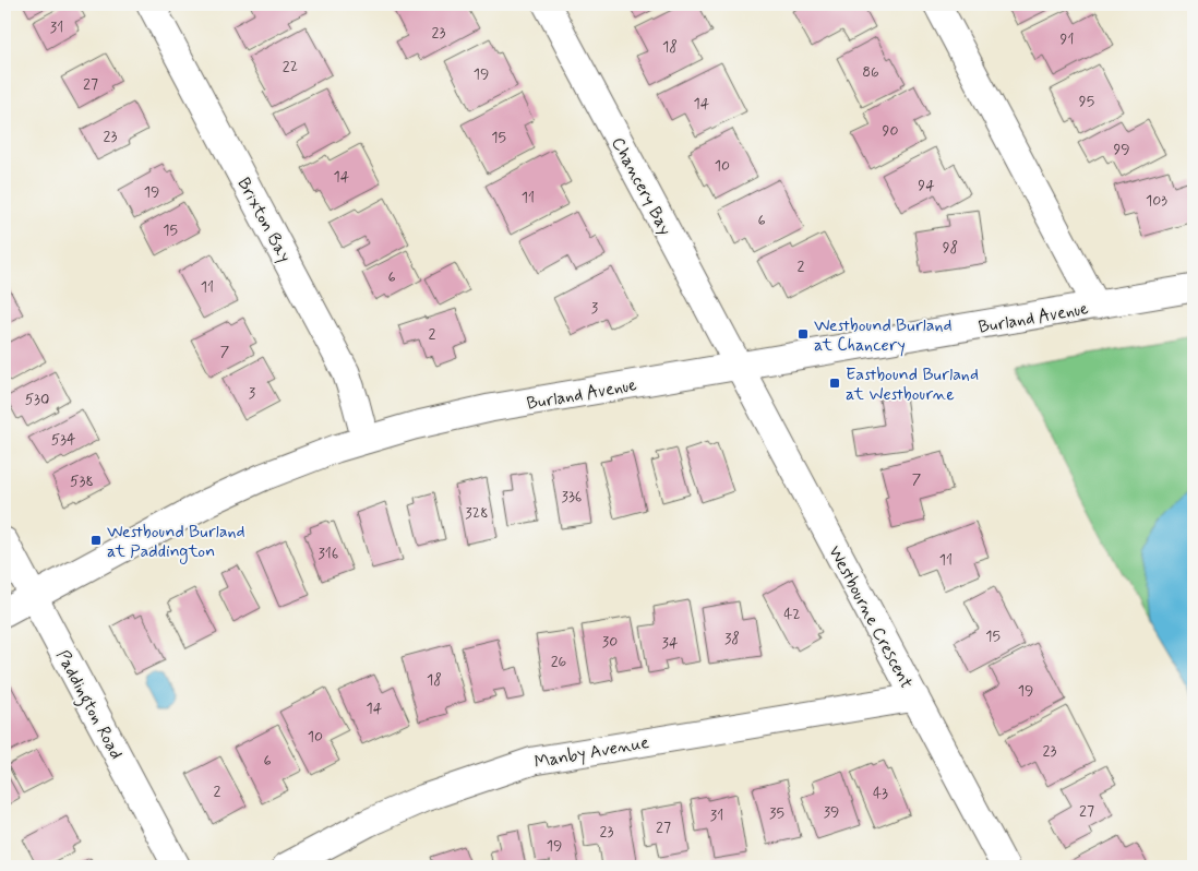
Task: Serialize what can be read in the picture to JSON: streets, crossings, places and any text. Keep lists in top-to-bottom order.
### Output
{
  "streets": {
    "street": [
      "Chancery Bay",
      "Brixton Bay",
      "Burland Avenue",
      "Westbourne Crescent",
      "Paddington Road",
      "Manby Avenue"
    ]
  },
  "crossings": [
    ["Chancery Bay", "Burland Avenue"],
    ["Chancery Bay", "Westbourne Crescent"],
    ["Brixton Bay", "Burland Avenue"],
    ["Burland Avenue", "Westbourne Crescent"],
    ["Burland Avenue", "Paddington Road"],
    ["Westbourne Crescent", "Manby Avenue"]
  ],
  "places": {
    "transit": ["Westbound Burland at Chancery", "Eastbound Burland at Westbourne", "Westbound Burland at Paddington"]
  },
  "house_numbers": [
    "31",
    "23",
    "91",
    "18",
    "22",
    "86",
    "19",
    "27",
    "95",
    "14",
    "90",
    "23",
    "15",
    "99",
    "10",
    "14",
    "94",
    "19",
    "11",
    "103",
    "6",
    "15",
    "98",
    "2",
    "6",
    "11",
    "3",
    "2",
    "7",
    "3",
    "530",
    "534",
    "7",
    "538",
    "336",
    "328",
    "316",
    "11",
    "42",
    "15",
    "38",
    "30",
    "34",
    "26",
    "18",
    "19",
    "14",
    "10",
    "23",
    "6",
    "2",
    "43",
    "27",
    "39",
    "35",
    "31",
    "27",
    "23",
    "19"
  ]
}
